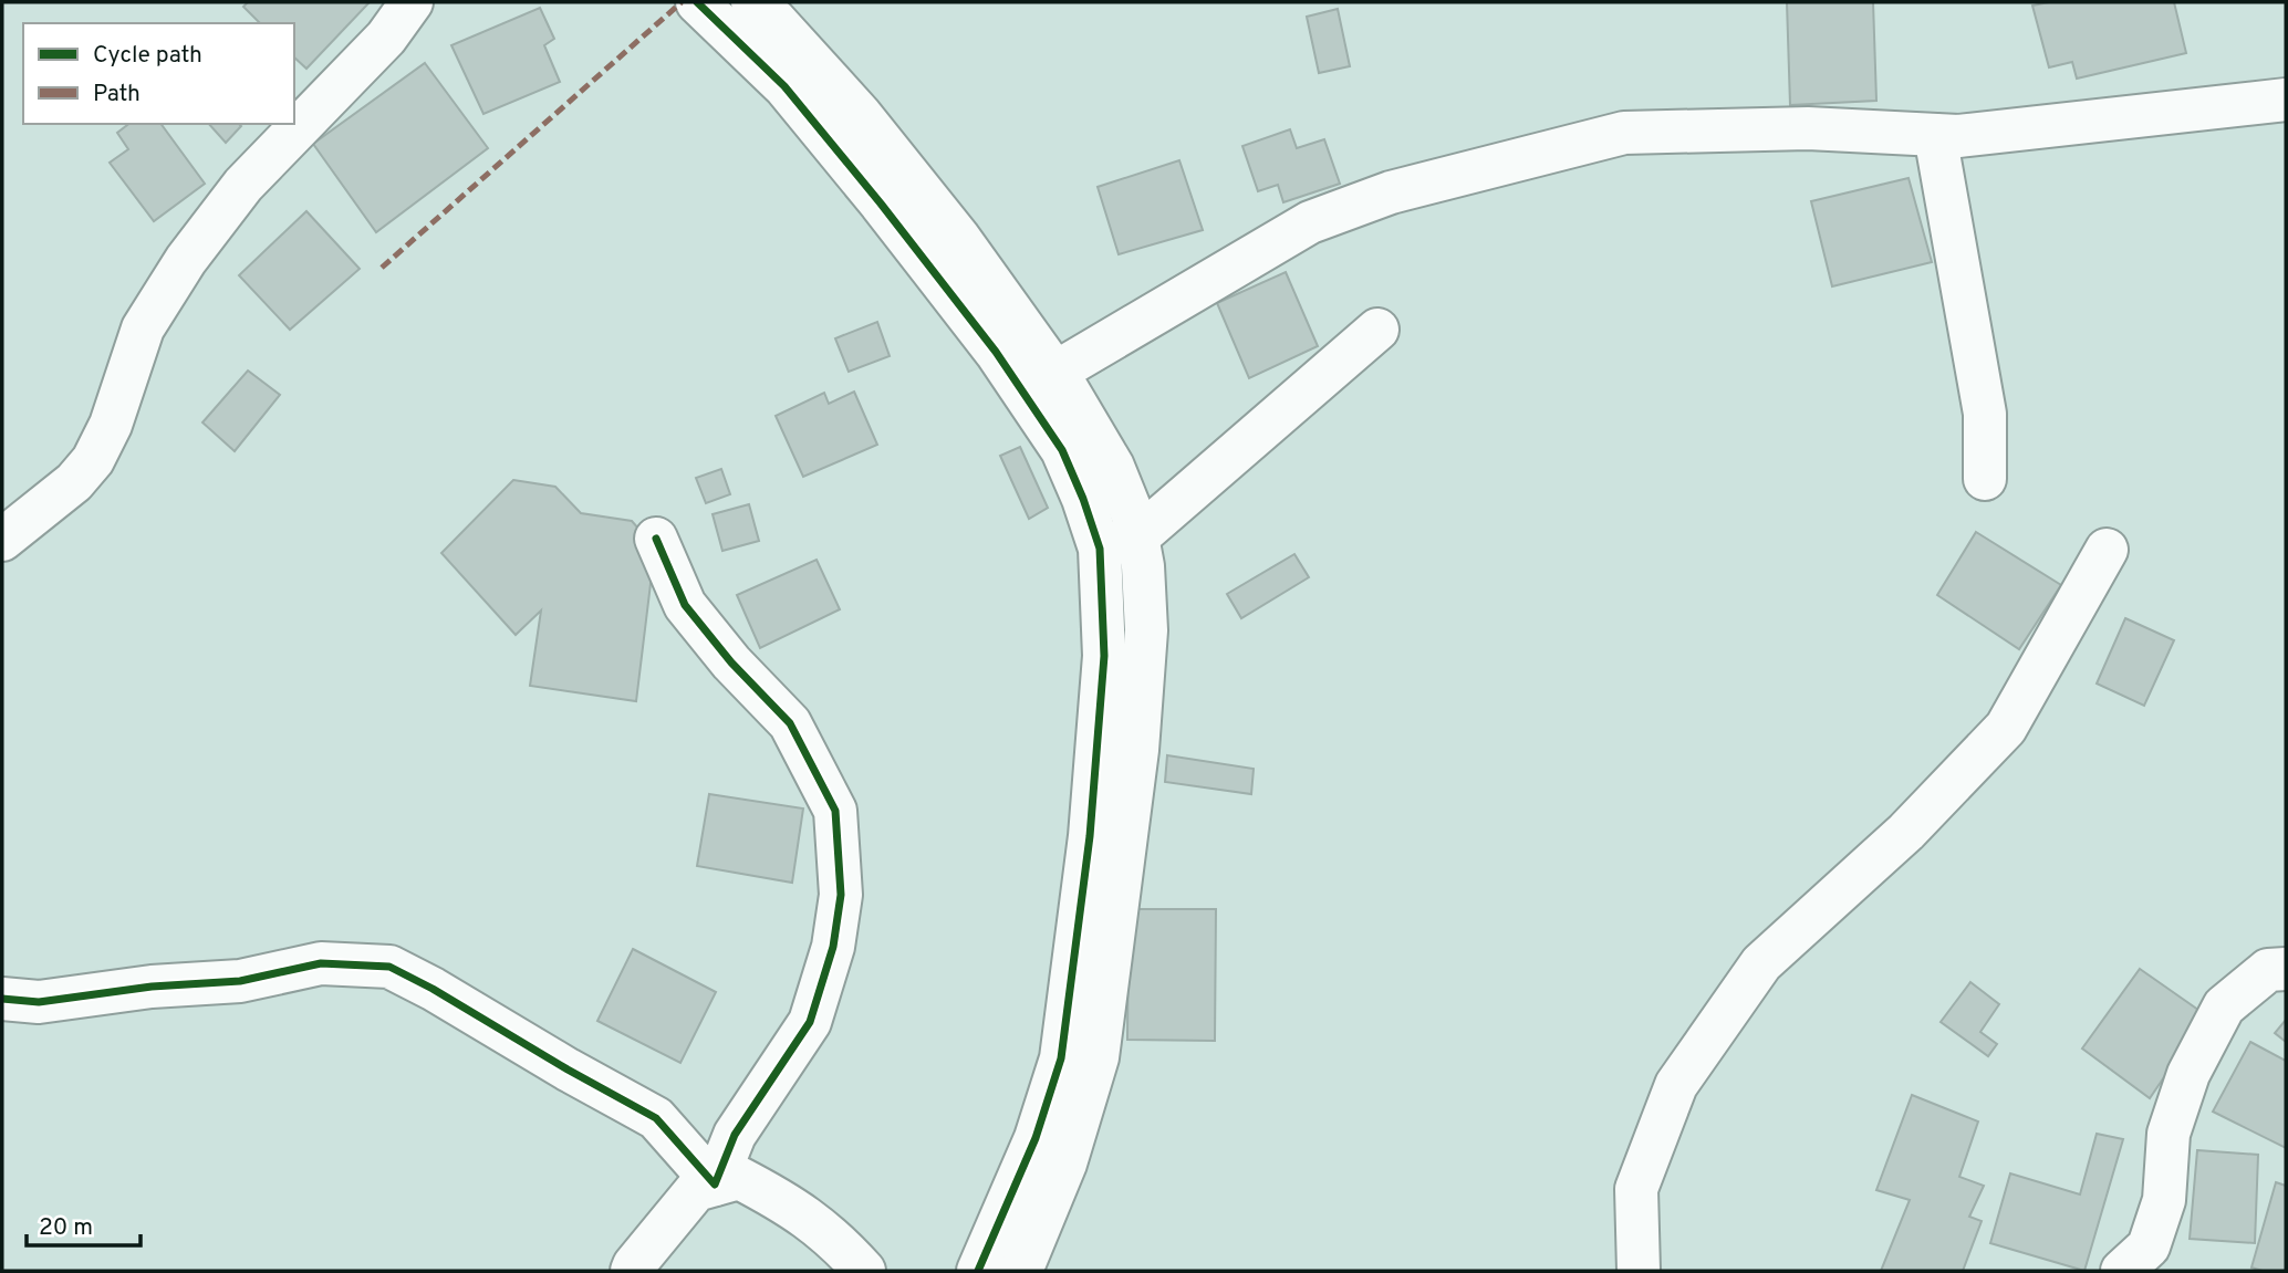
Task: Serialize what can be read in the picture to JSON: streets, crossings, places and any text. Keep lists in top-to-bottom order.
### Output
{
  "legend": ["Cycle path", "Path"],
  "scale_bar": "20 m"
}
